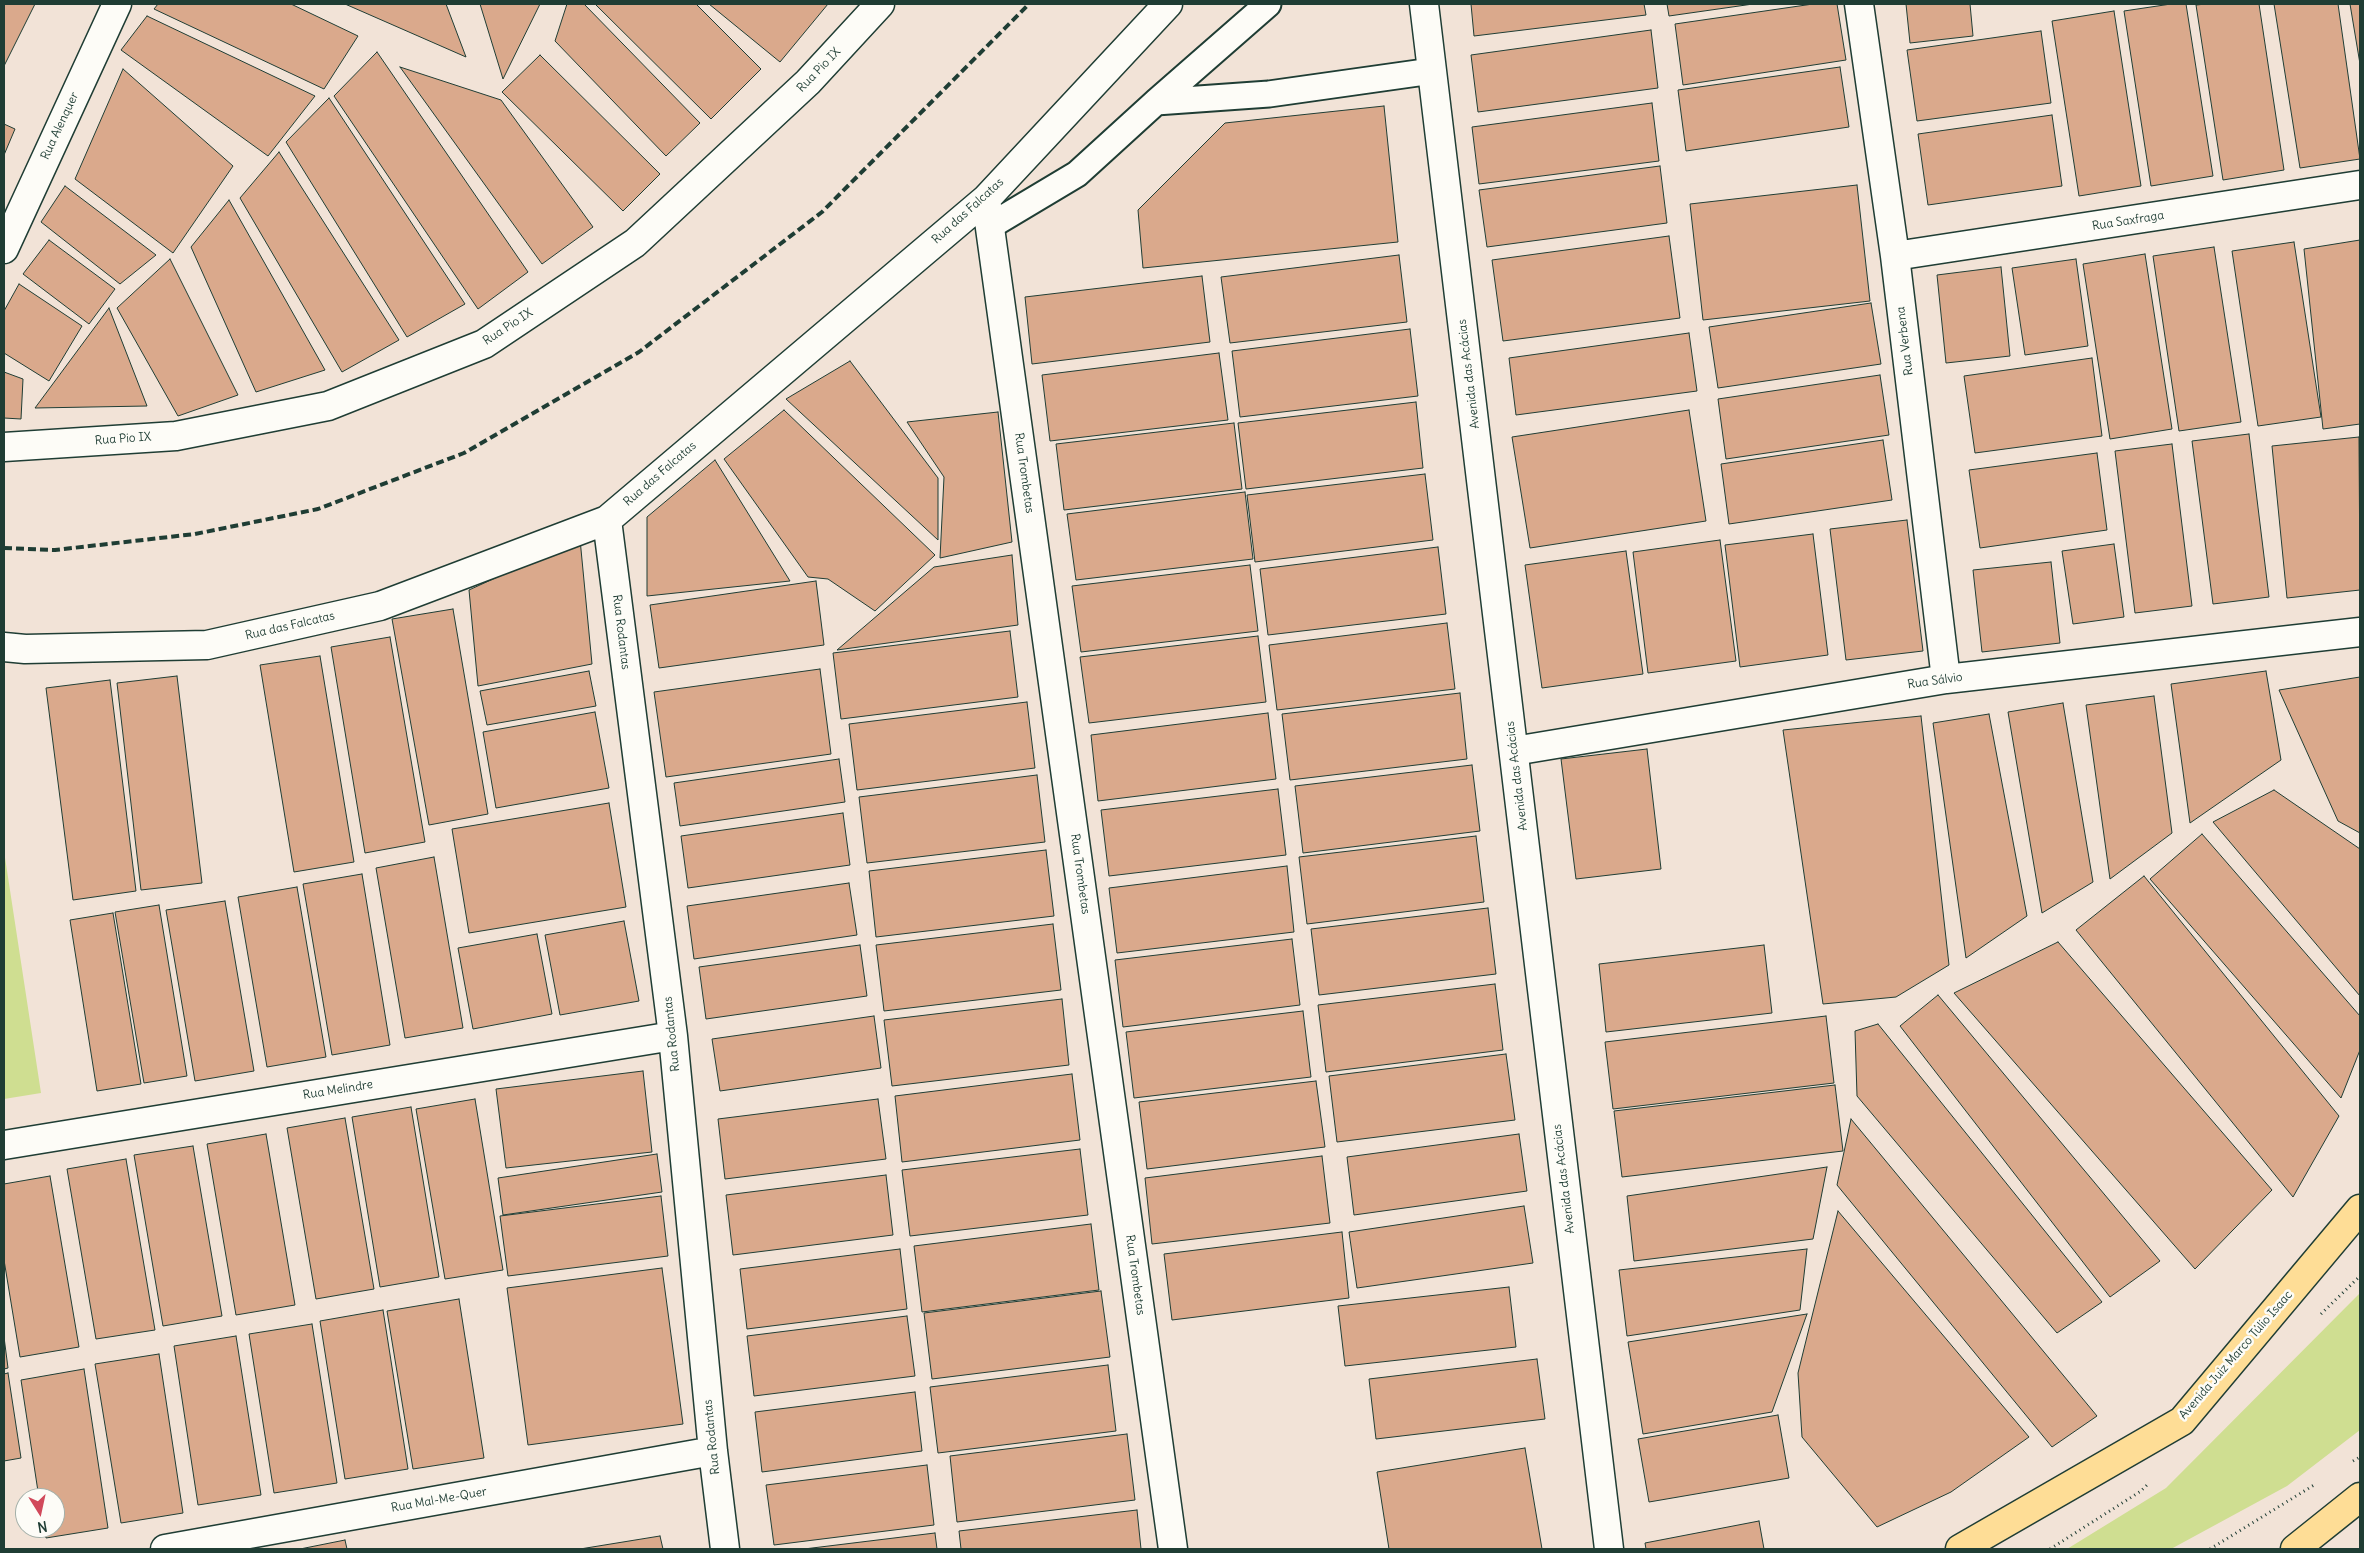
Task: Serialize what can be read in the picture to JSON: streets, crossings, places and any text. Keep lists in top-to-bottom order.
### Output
{
  "streets": {
    "main road": ["Avenida Juiz Marco Túlio Isaac"],
    "street": [
      "Rua Pio IX",
      "Rua Alenquer",
      "Rua das Falcatas",
      "Rua Saxfraga",
      "Rua Verbena",
      "Avenida das Acácias",
      "Rua Trombetas",
      "Rua Rodantas",
      "Rua Sálvio",
      "Rua Melindre",
      "Rua Mal-Me-Quer"
    ]
  },
  "crossings": [
    ["Rua das Falcatas", "Rua Trombetas"],
    ["Rua das Falcatas", "Rua Rodantas"],
    ["Rua Saxfraga", "Rua Verbena"],
    ["Rua Verbena", "Rua Sálvio"],
    ["Avenida das Acácias", "Rua Sálvio"],
    ["Rua Rodantas", "Rua Melindre"],
    ["Rua Rodantas", "Rua Mal-Me-Quer"]
  ],
  "north": "bottom"
}
